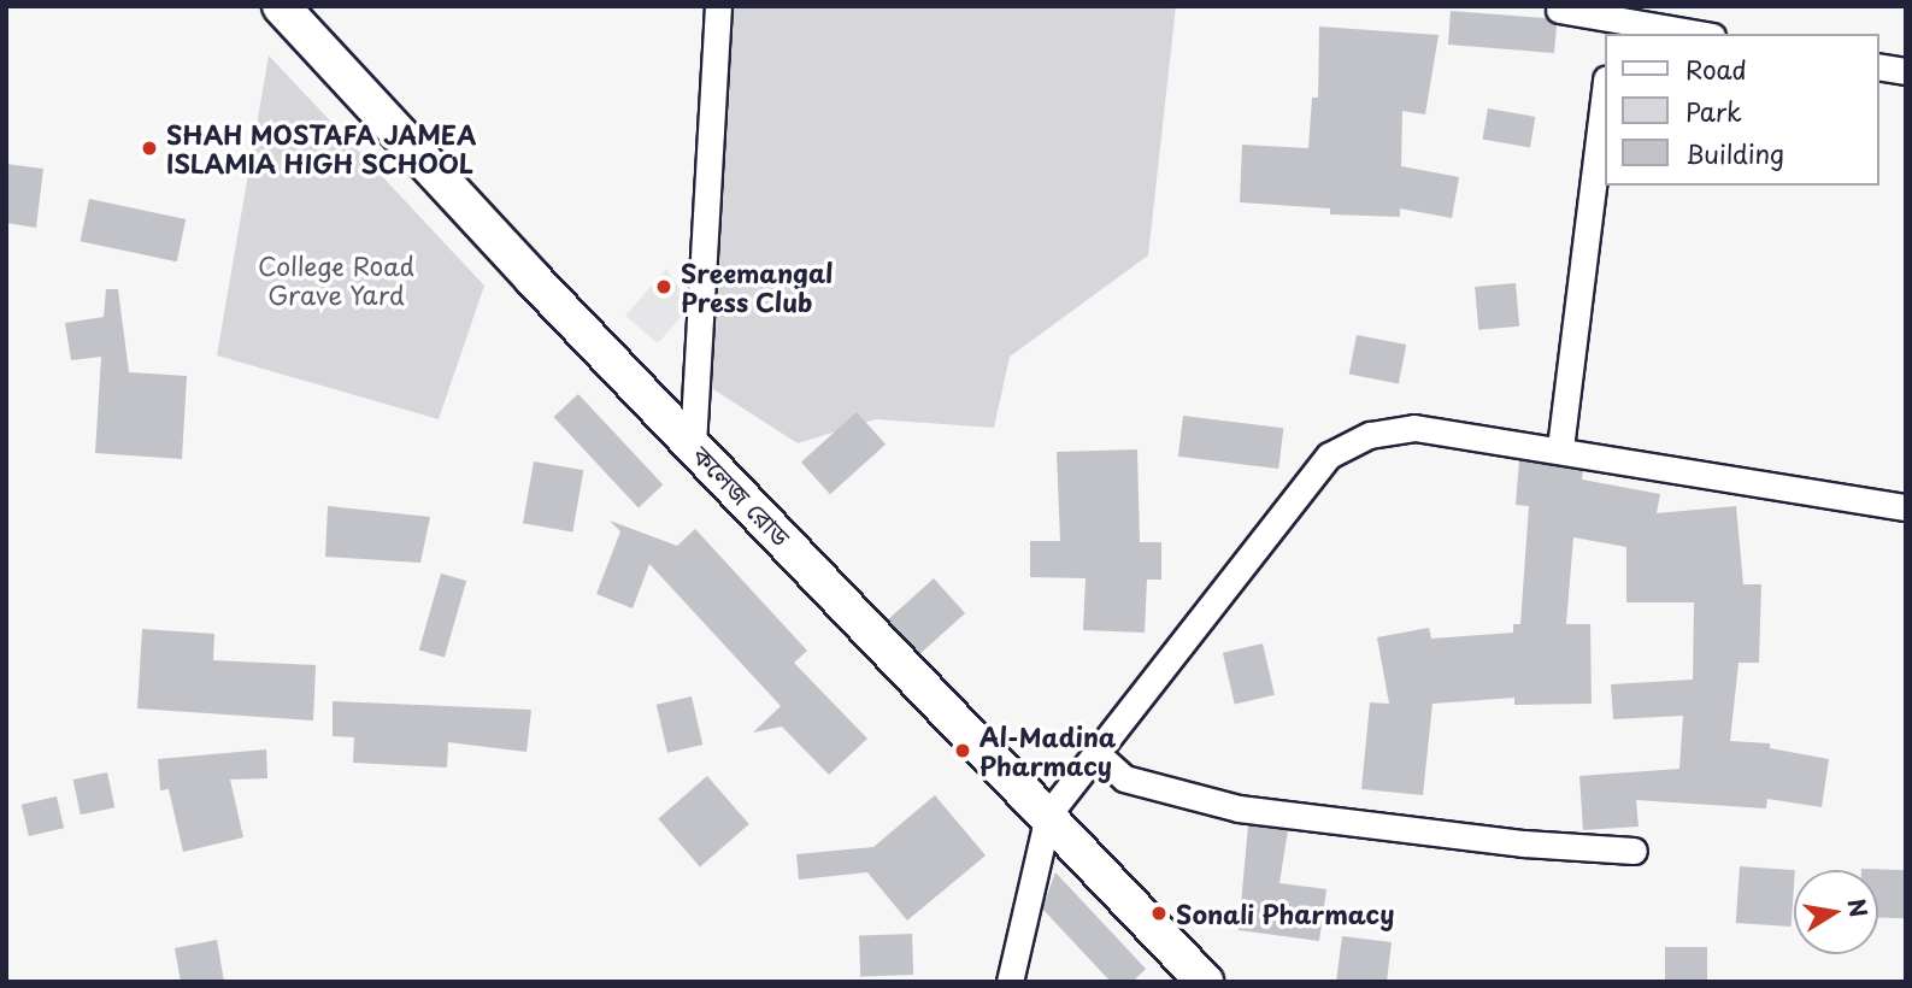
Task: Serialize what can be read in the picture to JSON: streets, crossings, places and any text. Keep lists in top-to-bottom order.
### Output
{
  "streets": {
    "main road": ["কলেজ রোড"]
  },
  "parks": ["College Road Grave Yard"],
  "places": [
    "SHAH MOSTAFA JAMEA ISLAMIA HIGH SCHOOL",
    "Sreemangal Press Club",
    "Al-Madina Pharmacy",
    "Sonali Pharmacy"
  ],
  "legend": ["Road", "Park", "Building"],
  "north": "right"
}
